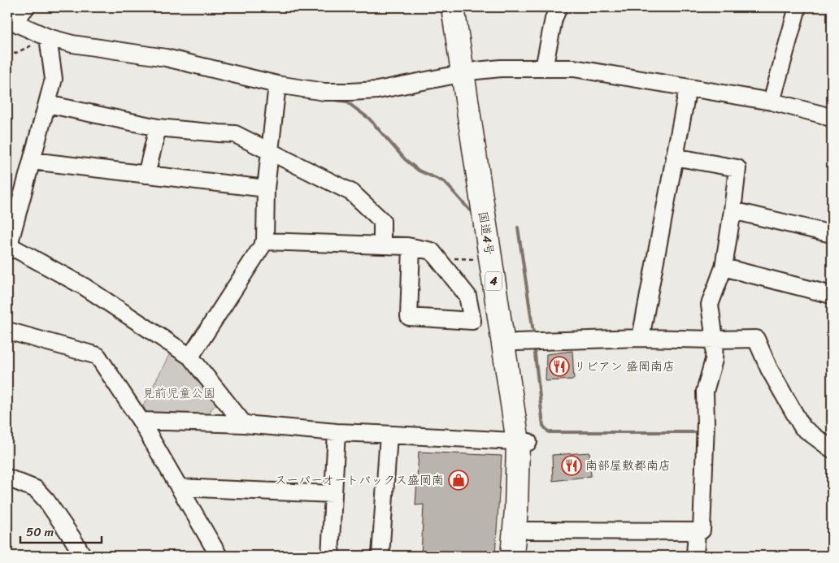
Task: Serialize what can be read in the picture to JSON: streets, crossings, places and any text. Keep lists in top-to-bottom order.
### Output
{
  "streets": {
    "highway": ["国道4号", "4"]
  },
  "parks": ["見前児童公園"],
  "places": {
    "restaurant": ["リビアン 盛岡南店", "南部屋敷都南店"],
    "shop": ["スーパーオートバックス盛岡南"]
  },
  "scale_bar": "50 m"
}
